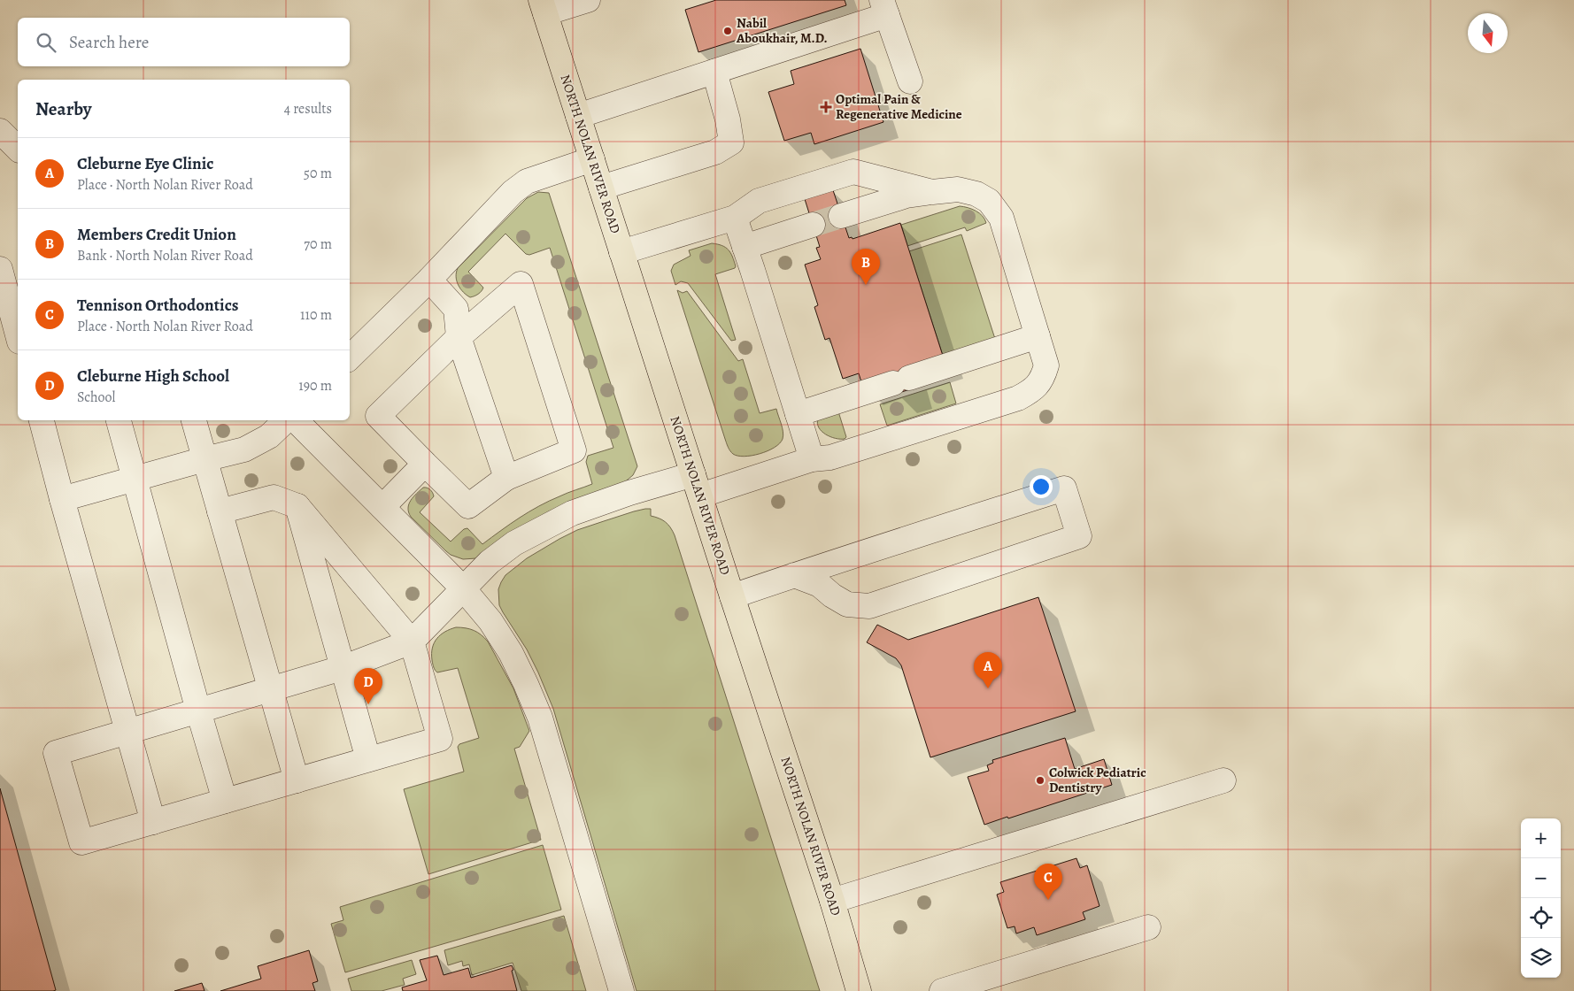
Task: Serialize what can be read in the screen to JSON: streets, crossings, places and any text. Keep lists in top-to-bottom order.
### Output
{
  "streets": {
    "main road": ["NORTH NOLAN RIVER ROAD"]
  },
  "places": {
    "other": ["Nabil Aboukhair, M.D.", "Colwick Pediatric Dentistry"],
    "health": ["Optimal Pain & Regenerative Medicine"]
  },
  "north": "bottom",
  "page": {
    "search": "Search here",
    "heading": ["Nearby", "4 results"],
    "list": [
      {
        "mark": "A",
        "name": "Cleburne Eye Clinic",
        "note": "Place · North Nolan River Road",
        "value": "50 m"
      },
      {
        "mark": "B",
        "name": "Members Credit Union",
        "note": "Bank · North Nolan River Road",
        "value": "70 m"
      },
      {
        "mark": "C",
        "name": "Tennison Orthodontics",
        "note": "Place · North Nolan River Road",
        "value": "110 m"
      },
      {
        "mark": "D",
        "name": "Cleburne High School",
        "note": "School",
        "value": "190 m"
      }
    ],
    "pins": [
      "B",
      "A",
      "D",
      "C"
    ],
    "map_buttons": ["+", "−"]
  }
}
